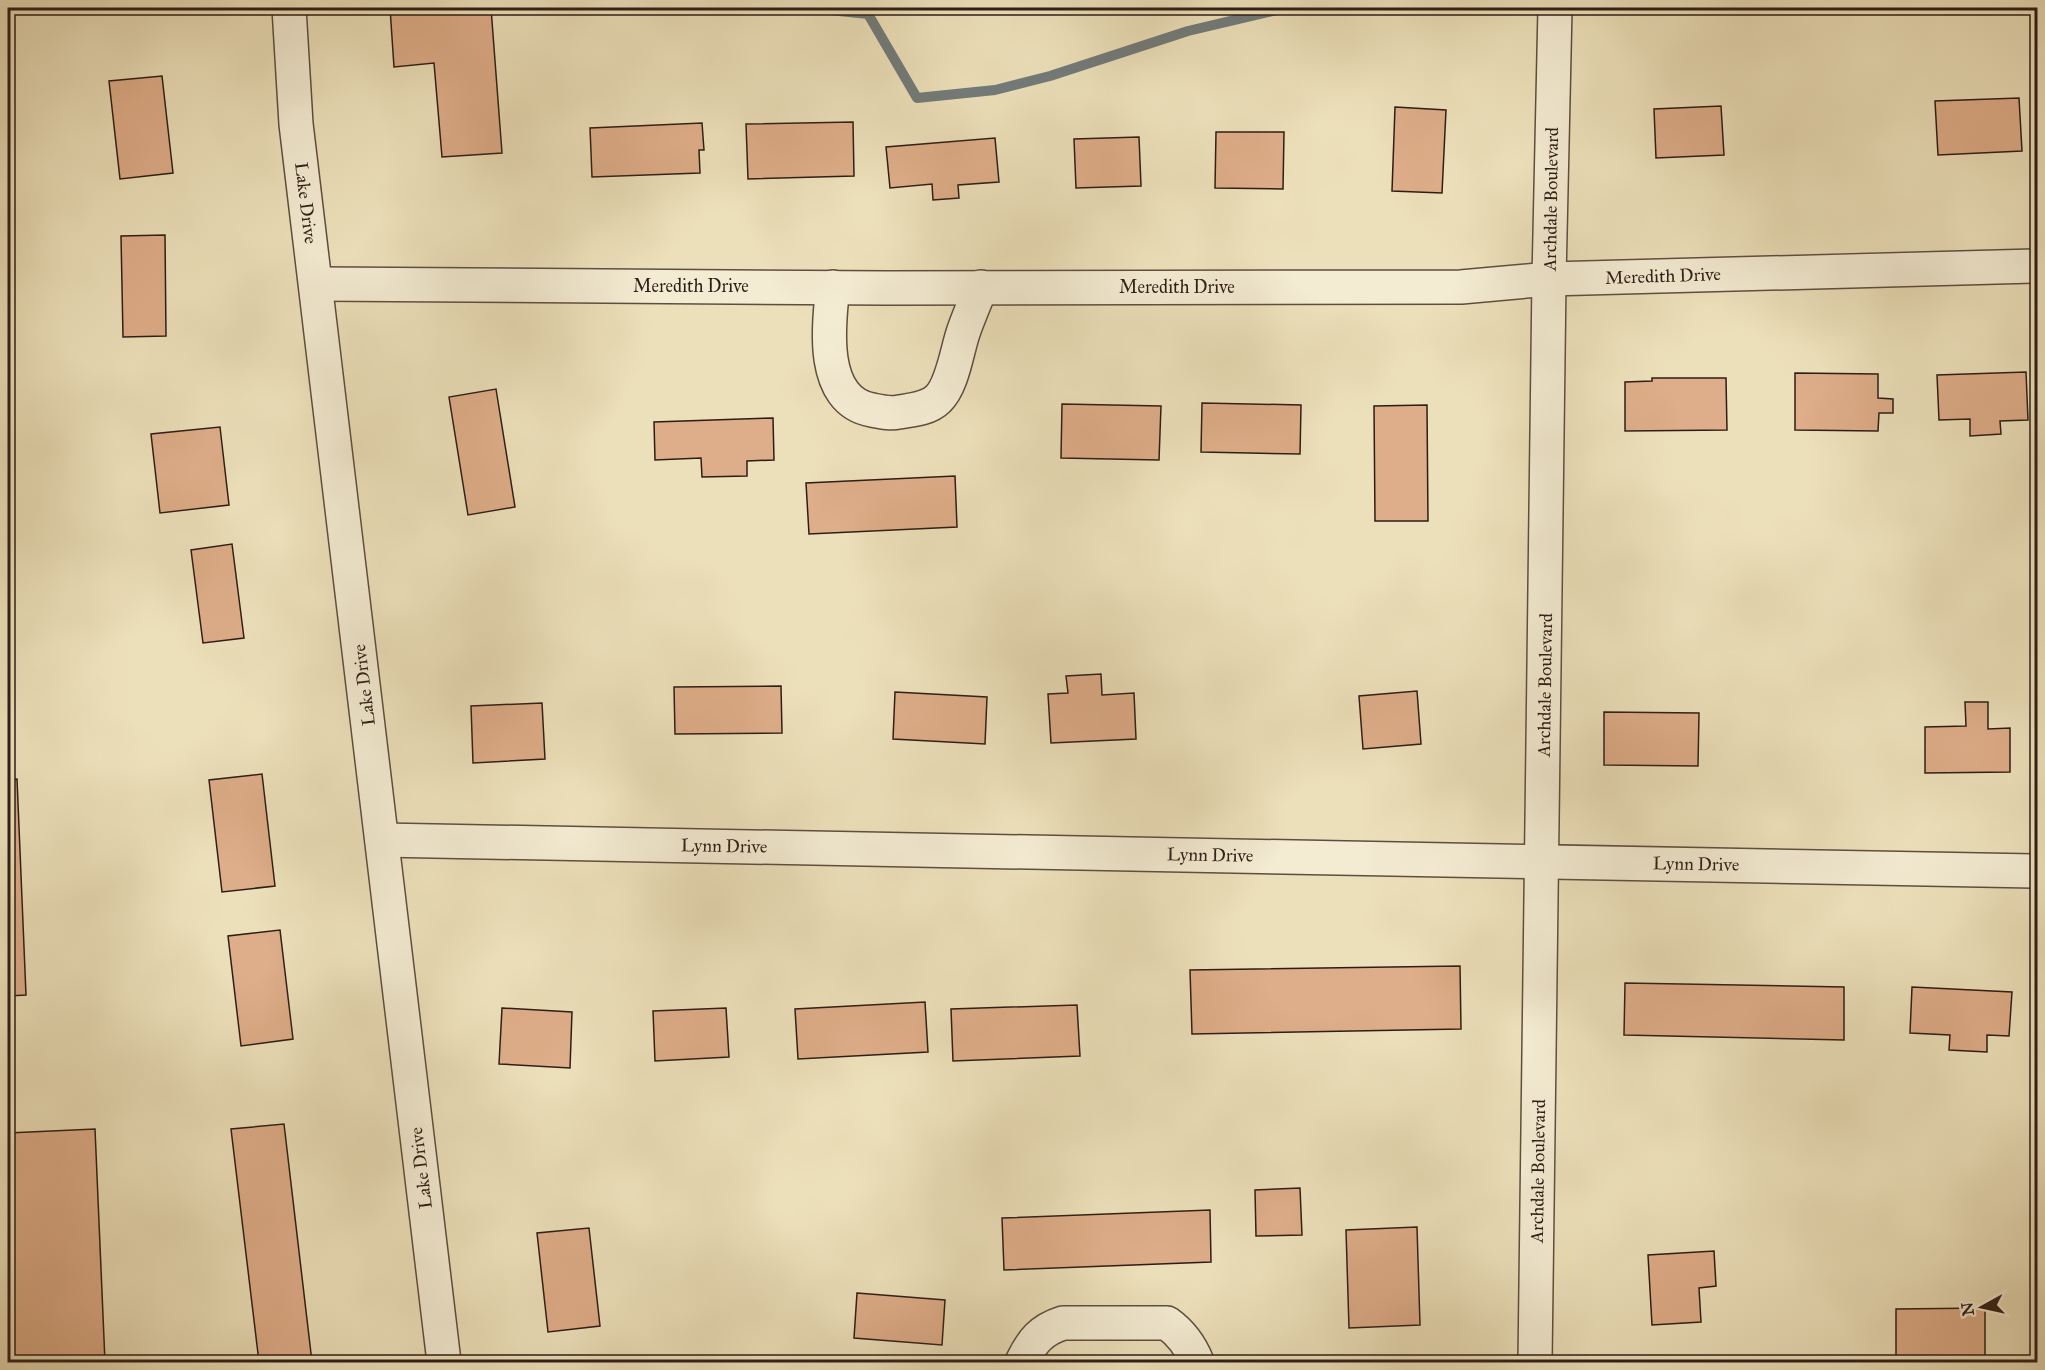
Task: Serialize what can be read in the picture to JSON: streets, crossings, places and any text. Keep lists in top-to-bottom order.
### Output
{
  "streets": {
    "street": [
      "Archdale Boulevard",
      "Lake Drive",
      "Meredith Drive",
      "Lynn Drive"
    ]
  },
  "crossings": [
    ["Archdale Boulevard", "Meredith Drive"],
    ["Archdale Boulevard", "Lynn Drive"],
    ["Lake Drive", "Meredith Drive"],
    ["Lake Drive", "Lynn Drive"]
  ],
  "north": "left"
}
